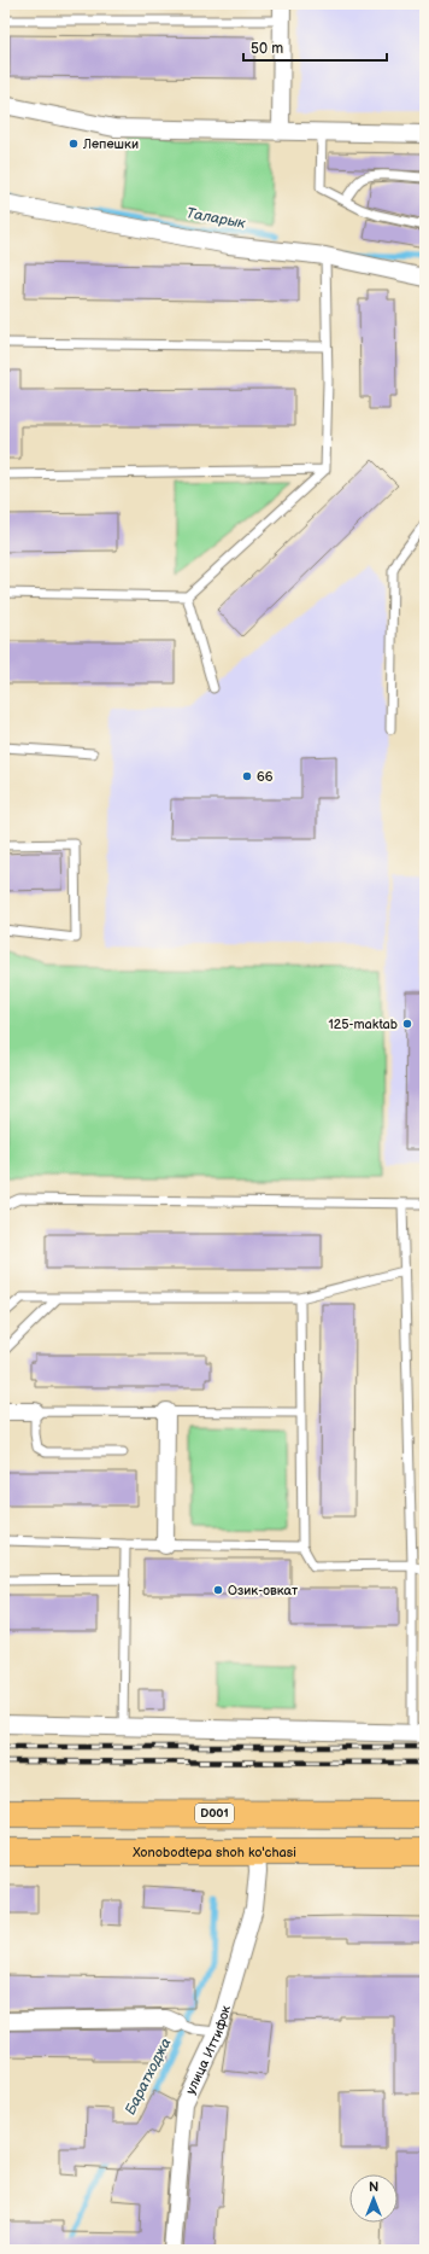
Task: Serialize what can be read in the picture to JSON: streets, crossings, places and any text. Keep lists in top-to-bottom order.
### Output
{
  "streets": {
    "highway": ["D001", "Xonobodtepa shoh ko'chasi"],
    "street": ["улица Иттифок"]
  },
  "crossings": [
    ["Xonobodtepa shoh ko'chasi", "улица Иттифок"]
  ],
  "water": ["Таларык", "Баратходжа"],
  "places": [
    "Лепешки",
    "66",
    "125-maktab",
    "Озик-овкат"
  ],
  "scale_bar": "50 m",
  "north": "top"
}
